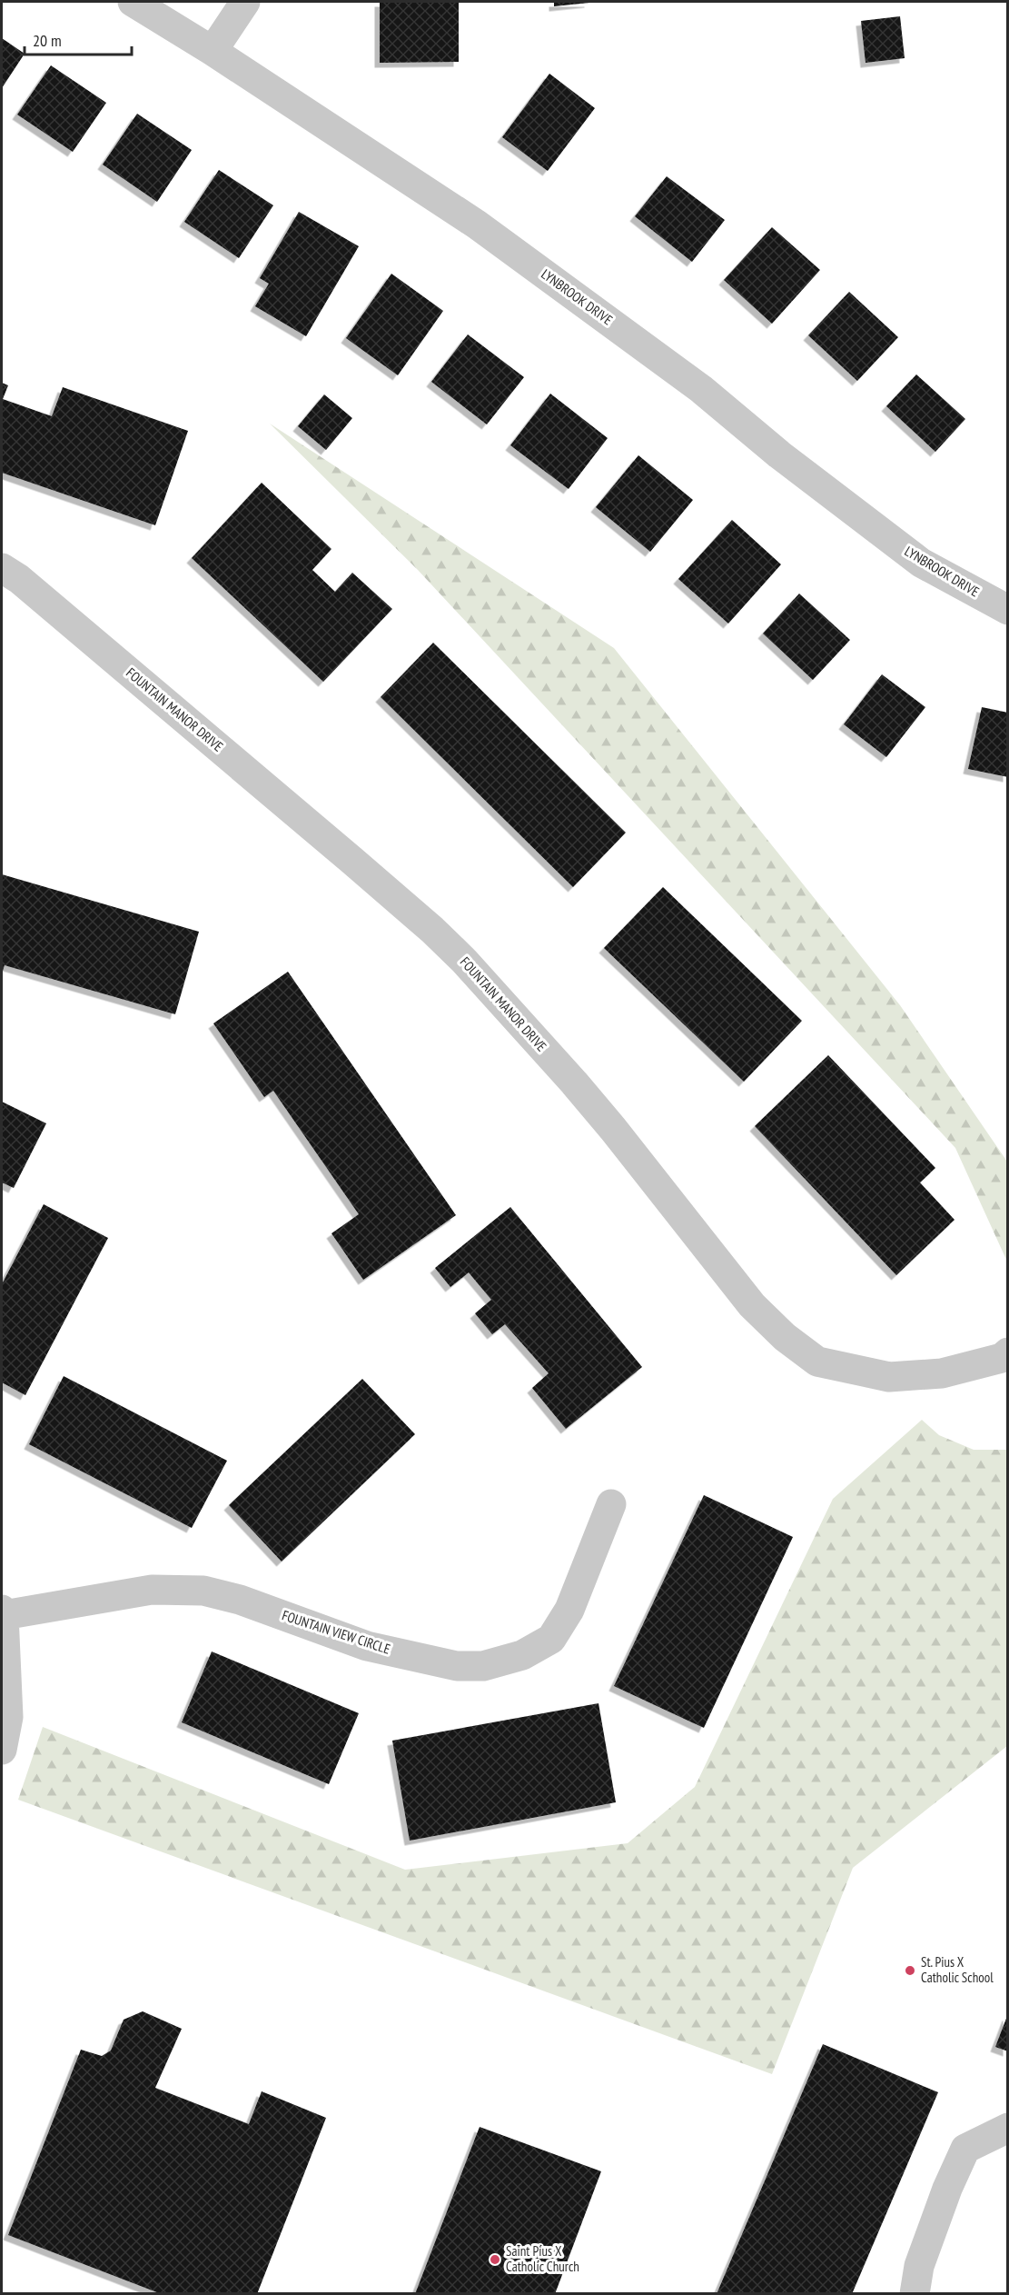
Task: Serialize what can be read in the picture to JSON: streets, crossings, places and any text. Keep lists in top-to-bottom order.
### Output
{
  "streets": {
    "street": ["LYNBROOK DRIVE", "FOUNTAIN MANOR DRIVE", "FOUNTAIN VIEW CIRCLE"]
  },
  "places": ["St. Pius X Catholic School", "Saint Pius X Catholic Church"],
  "scale_bar": "20 m"
}
